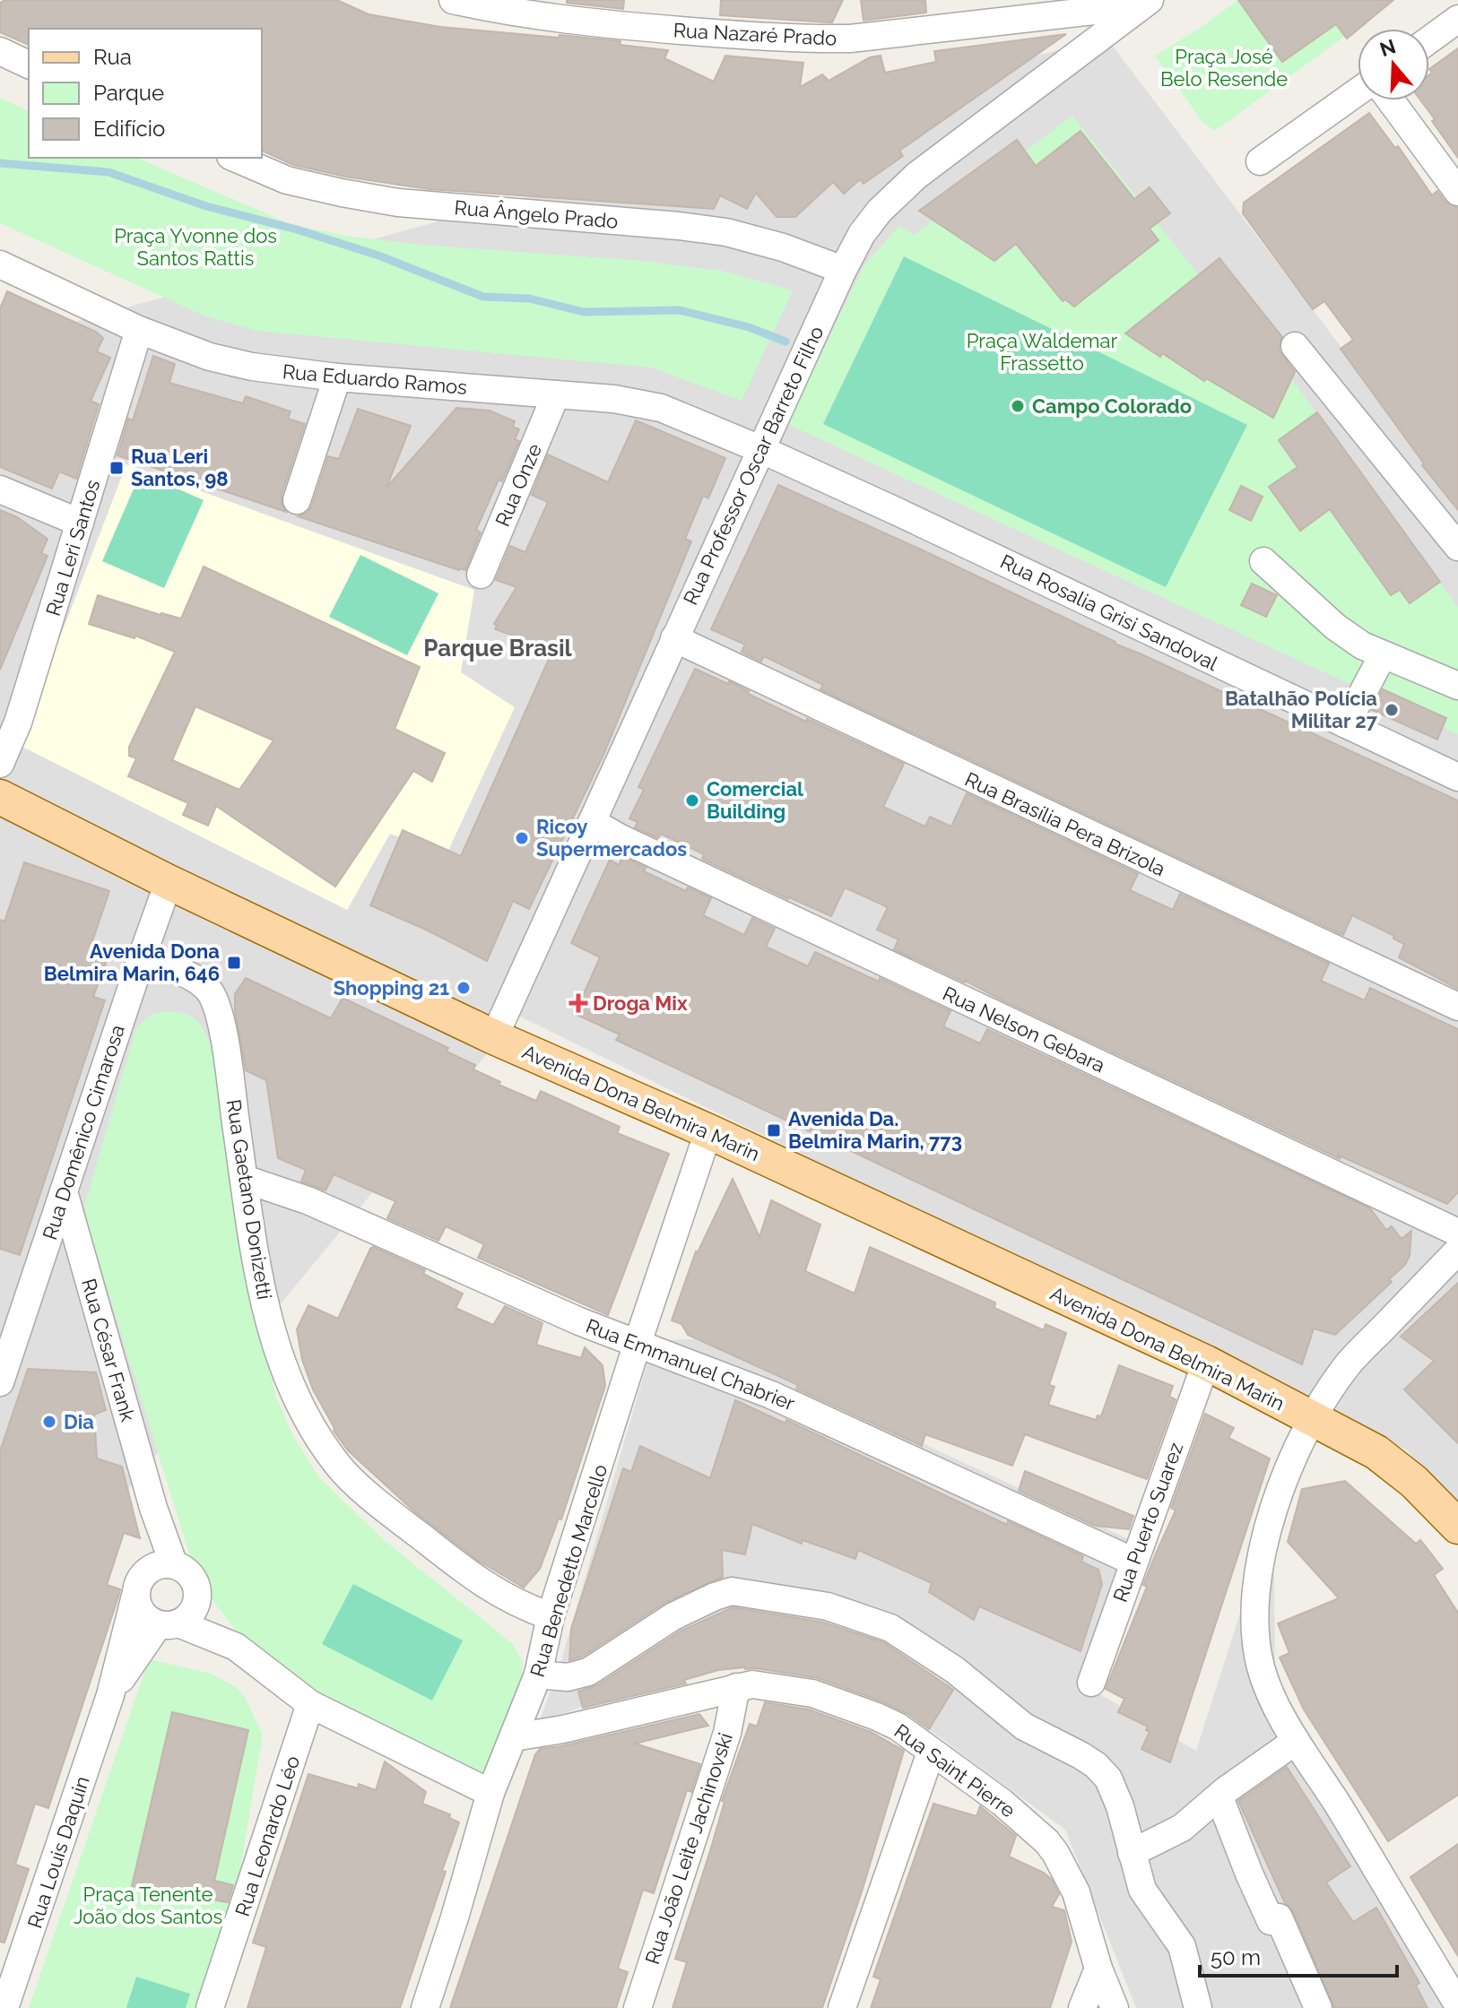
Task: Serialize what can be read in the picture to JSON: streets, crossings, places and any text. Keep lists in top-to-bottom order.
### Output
{
  "streets": {
    "main road": ["Avenida Dona Belmira Marin"],
    "street": [
      "Rua Nazaré Prado",
      "Rua Ângelo Prado",
      "Rua Eduardo Ramos",
      "Rua Professor Oscar Barreto Filho",
      "Rua Onze",
      "Rua Leri Santos",
      "Rua Rosalia Grisi Sandoval",
      "Rua Brasília Pera Brizola",
      "Rua Nelson Gebara",
      "Rua Domênico Cimarosa",
      "Rua Gaetano Donizetti",
      "Rua César Frank",
      "Rua Emmanuel Chabrier",
      "Rua Puerto Suarez",
      "Rua Benedetto Marcello",
      "Rua Saint Pierre",
      "Rua Leonardo Léo",
      "Rua João Leite Jachinovski",
      "Rua Louis Daquin"
    ]
  },
  "crossings": [
    ["Rua Nazaré Prado", "Rua Professor Oscar Barreto Filho"],
    ["Rua Ângelo Prado", "Rua Professor Oscar Barreto Filho"],
    ["Rua Eduardo Ramos", "Rua Professor Oscar Barreto Filho"],
    ["Rua Eduardo Ramos", "Rua Onze"],
    ["Rua Eduardo Ramos", "Rua Leri Santos"],
    ["Rua Eduardo Ramos", "Rua Rosalia Grisi Sandoval"],
    ["Rua Professor Oscar Barreto Filho", "Rua Rosalia Grisi Sandoval"],
    ["Rua Professor Oscar Barreto Filho", "Rua Brasília Pera Brizola"],
    ["Rua Professor Oscar Barreto Filho", "Rua Nelson Gebara"],
    ["Rua Professor Oscar Barreto Filho", "Avenida Dona Belmira Marin"],
    ["Avenida Dona Belmira Marin", "Rua Domênico Cimarosa"],
    ["Avenida Dona Belmira Marin", "Rua Puerto Suarez"],
    ["Avenida Dona Belmira Marin", "Rua Benedetto Marcello"],
    ["Rua Domênico Cimarosa", "Rua Gaetano Donizetti"],
    ["Rua Domênico Cimarosa", "Rua César Frank"],
    ["Rua Gaetano Donizetti", "Rua Emmanuel Chabrier"],
    ["Rua Gaetano Donizetti", "Rua Benedetto Marcello"],
    ["Rua César Frank", "Rua Louis Daquin"],
    ["Rua Emmanuel Chabrier", "Rua Puerto Suarez"],
    ["Rua Emmanuel Chabrier", "Rua Benedetto Marcello"],
    ["Rua Benedetto Marcello", "Rua Saint Pierre"],
    ["Rua Saint Pierre", "Rua João Leite Jachinovski"]
  ],
  "districts": ["Parque Brasil"],
  "parks": [
    "Praça José Belo Resende",
    "Praça Yvonne dos Santos Rattis",
    "Praça Waldemar Frassetto",
    "Praça Tenente João dos Santos"
  ],
  "places": {
    "other": [
      "Campo Colorado",
      "Batalhão Polícia Militar 27",
      "Comercial Building",
      "Ricoy Supermercados",
      "Shopping 21",
      "Dia"
    ],
    "transit": ["Rua Leri Santos, 98", "Avenida Dona Belmira Marin, 646", "Avenida Da. Belmira Marin, 773"],
    "health": ["Droga Mix"]
  },
  "legend": ["Rua", "Parque", "Edifício"],
  "scale_bar": "50 m",
  "north": "top"
}
